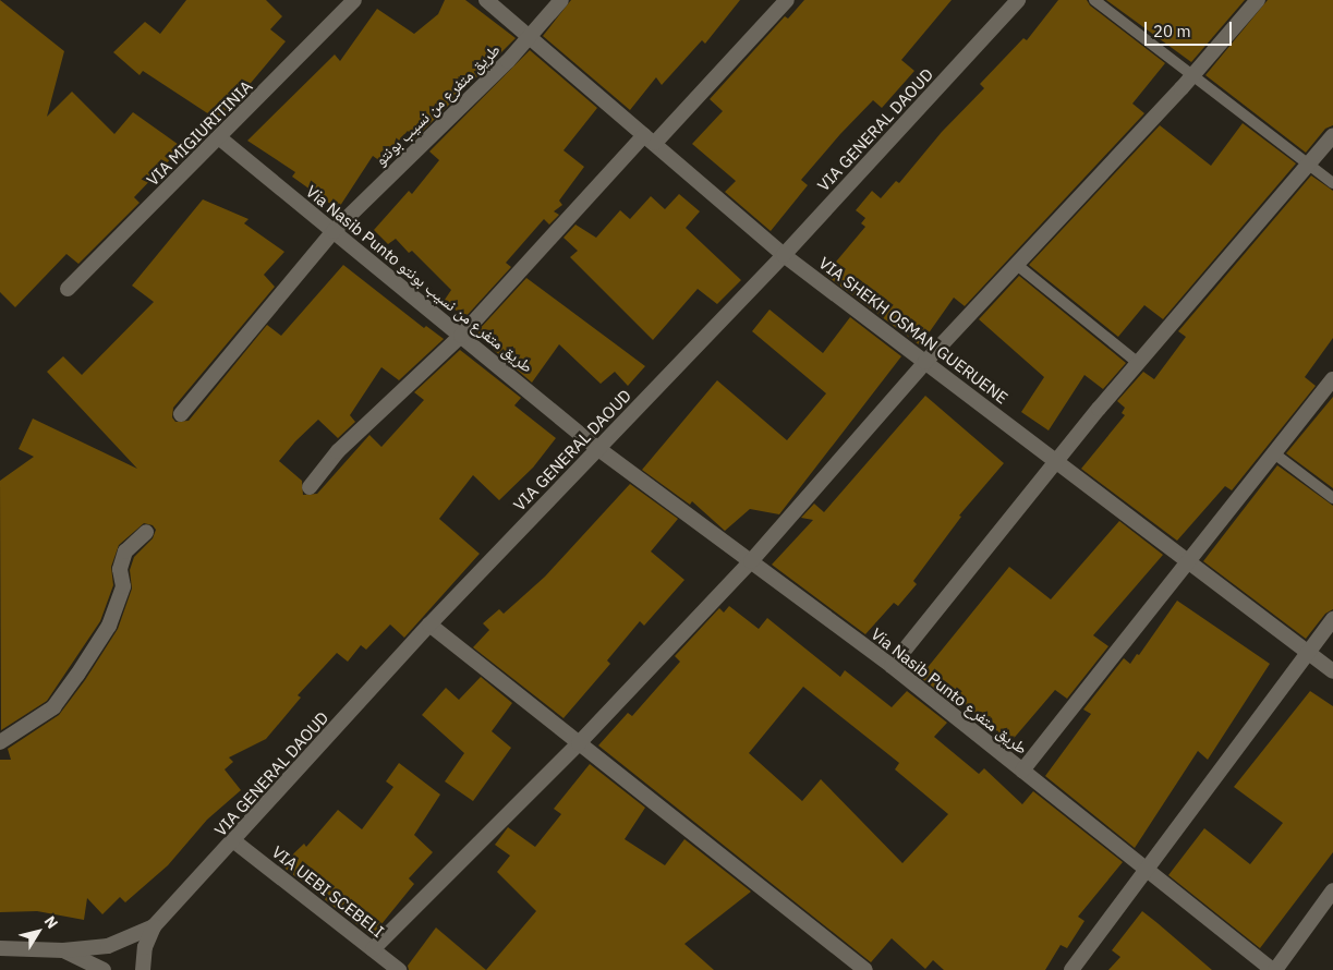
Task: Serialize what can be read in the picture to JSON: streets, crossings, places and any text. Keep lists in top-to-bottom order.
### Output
{
  "streets": {
    "street": [
      "طريق متفرع من نسيب بونتو",
      "VIA GENERAL DAOUD",
      "VIA MIGIURITINIA",
      "Via Nasib Punto طريق متفرع من نسيب بونتو",
      "VIA SHEKH OSMAN GUERUENE",
      "Via Nasib Punto طريق متفرع",
      "VIA UEBI SCEBELI"
    ]
  },
  "crossings": [
    ["طريق متفرع من نسيب بونتو", "Via Nasib Punto طريق متفرع من نسيب بونتو"],
    ["طريق متفرع من نسيب بونتو", "VIA SHEKH OSMAN GUERUENE"],
    ["VIA GENERAL DAOUD", "Via Nasib Punto طريق متفرع من نسيب بونتو"],
    ["VIA GENERAL DAOUD", "VIA SHEKH OSMAN GUERUENE"],
    ["VIA GENERAL DAOUD", "Via Nasib Punto طريق متفرع"],
    ["VIA GENERAL DAOUD", "VIA UEBI SCEBELI"],
    ["VIA MIGIURITINIA", "Via Nasib Punto طريق متفرع من نسيب بونتو"],
    ["Via Nasib Punto طريق متفرع من نسيب بونتو", "Via Nasib Punto طريق متفرع"]
  ],
  "scale_bar": "20 m",
  "north": "top right"
}
